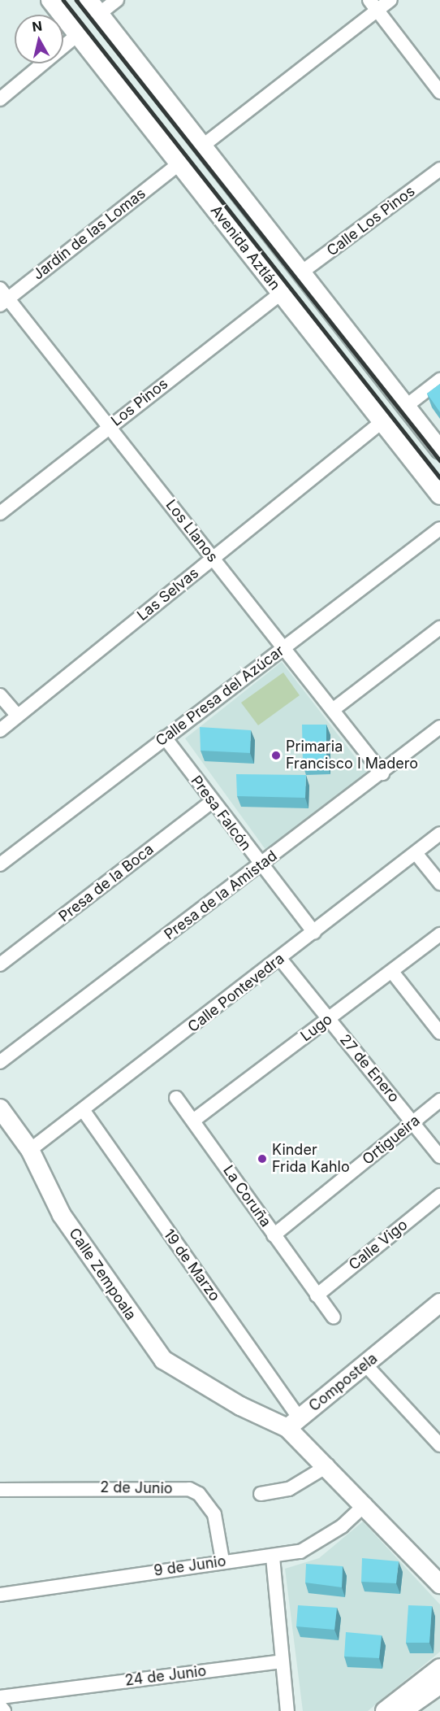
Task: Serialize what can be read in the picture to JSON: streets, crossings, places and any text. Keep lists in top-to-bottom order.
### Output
{
  "streets": {
    "main road": [
      "Avenida Aztlán",
      "19 de Marzo",
      "Calle Zempoala",
      "Compostela"
    ],
    "street": [
      "Calle Los Pinos",
      "Jardín de las Lomas",
      "Los Pinos",
      "Los Llanos",
      "Las Selvas",
      "Calle Presa del Azúcar",
      "Presa Falcón",
      "Presa de la Boca",
      "Presa de la Amistad",
      "Calle Pontevedra",
      "Lugo",
      "27 de Enero",
      "Ortigueira",
      "La Coruña",
      "Calle Vigo",
      "2 de Junio",
      "9 de Junio",
      "24 de Junio"
    ]
  },
  "crossings": [
    ["Calle Los Pinos", "Avenida Aztlán"],
    ["Jardín de las Lomas", "Avenida Aztlán"],
    ["Jardín de las Lomas", "Los Llanos"],
    ["Avenida Aztlán", "Los Pinos"],
    ["Avenida Aztlán", "Las Selvas"],
    ["Los Pinos", "Los Llanos"],
    ["Los Llanos", "Las Selvas"],
    ["Los Llanos", "Calle Presa del Azúcar"],
    ["Los Llanos", "Presa de la Amistad"],
    ["Calle Presa del Azúcar", "Presa Falcón"],
    ["Presa Falcón", "Presa de la Boca"],
    ["Presa Falcón", "Presa de la Amistad"],
    ["Presa Falcón", "Calle Pontevedra"],
    ["Calle Pontevedra", "27 de Enero"],
    ["Calle Pontevedra", "19 de Marzo"],
    ["Calle Pontevedra", "Calle Zempoala"],
    ["Lugo", "27 de Enero"],
    ["Lugo", "La Coruña"],
    ["27 de Enero", "Ortigueira"],
    ["Ortigueira", "La Coruña"],
    ["La Coruña", "Calle Vigo"],
    ["19 de Marzo", "Calle Zempoala"],
    ["19 de Marzo", "Compostela"],
    ["19 de Marzo", "9 de Junio"],
    ["Calle Zempoala", "Compostela"],
    ["2 de Junio", "9 de Junio"]
  ],
  "places": ["Primaria Francisco I Madero", "Kinder Frida Kahlo"],
  "north": "top"
}
